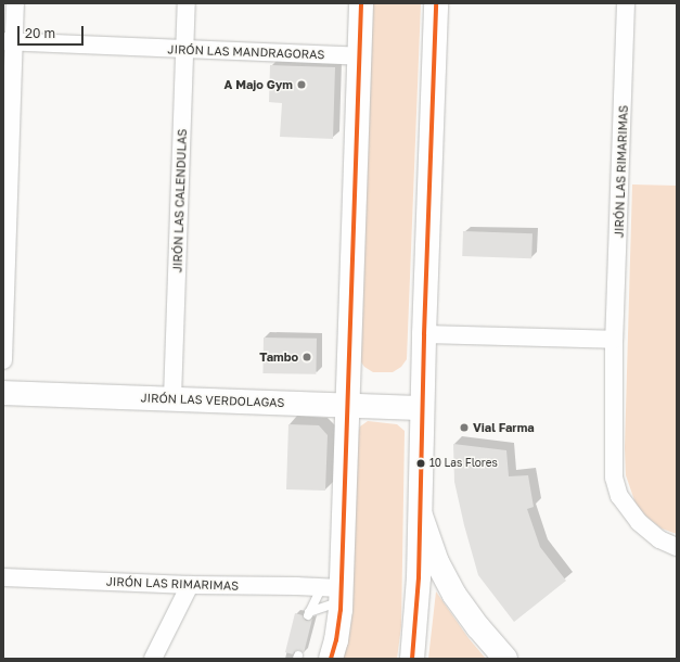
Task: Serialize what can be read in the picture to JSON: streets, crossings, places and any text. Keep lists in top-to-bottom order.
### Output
{
  "streets": {
    "main road": ["JIRÓN LAS VERDOLAGAS"],
    "street": ["JIRÓN LAS MANDRAGORAS", "JIRÓN LAS RIMARIMAS", "JIRÓN LAS CALENDULAS"]
  },
  "crossings": [
    ["JIRÓN LAS MANDRAGORAS", "JIRÓN LAS CALENDULAS"],
    ["JIRÓN LAS CALENDULAS", "JIRÓN LAS VERDOLAGAS"]
  ],
  "places": [
    "A Majo Gym",
    "Tambo",
    "Vial Farma",
    "10 Las Flores"
  ],
  "scale_bar": "20 m"
}
